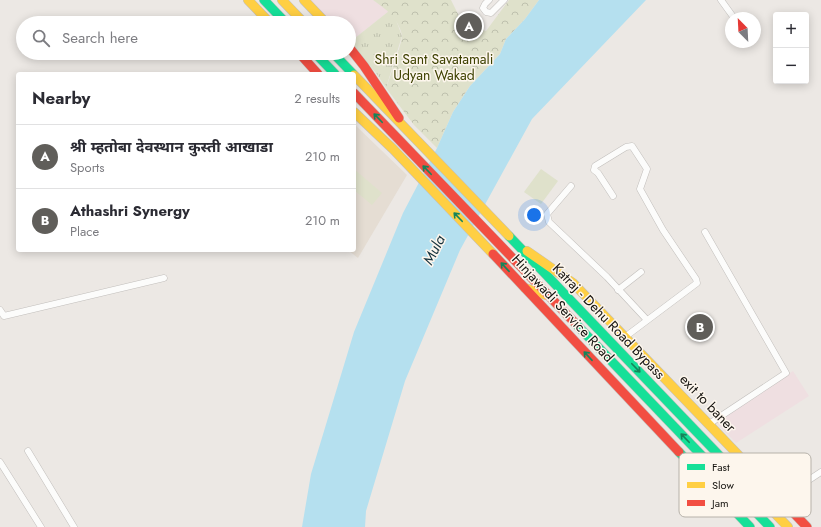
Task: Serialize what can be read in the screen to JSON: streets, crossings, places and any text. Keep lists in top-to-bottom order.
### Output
{
  "streets": {
    "main road": ["Hinjawadi Service Road", "Katraj - Dehu Road Bypass", "exit to baner"]
  },
  "crossings": [
    ["Katraj - Dehu Road Bypass", "exit to baner"]
  ],
  "one_way": ["Hinjawadi Service Road"],
  "water": ["Mula"],
  "parks": ["Shri Sant Savatamali Udyan Wakad"],
  "legend": ["Fast", "Slow", "Jam"],
  "north": "top left",
  "page": {
    "pins": ["A", "B"],
    "map_buttons": ["+", "−"],
    "search": "Search here",
    "heading": ["Nearby", "2 results"],
    "list": [
      {
        "mark": "A",
        "name": "श्री म्हतोबा देवस्थान कुस्ती आखाडा",
        "note": "Sports",
        "value": "210 m"
      },
      {
        "mark": "B",
        "name": "Athashri Synergy",
        "note": "Place",
        "value": "210 m"
      }
    ]
  }
}
